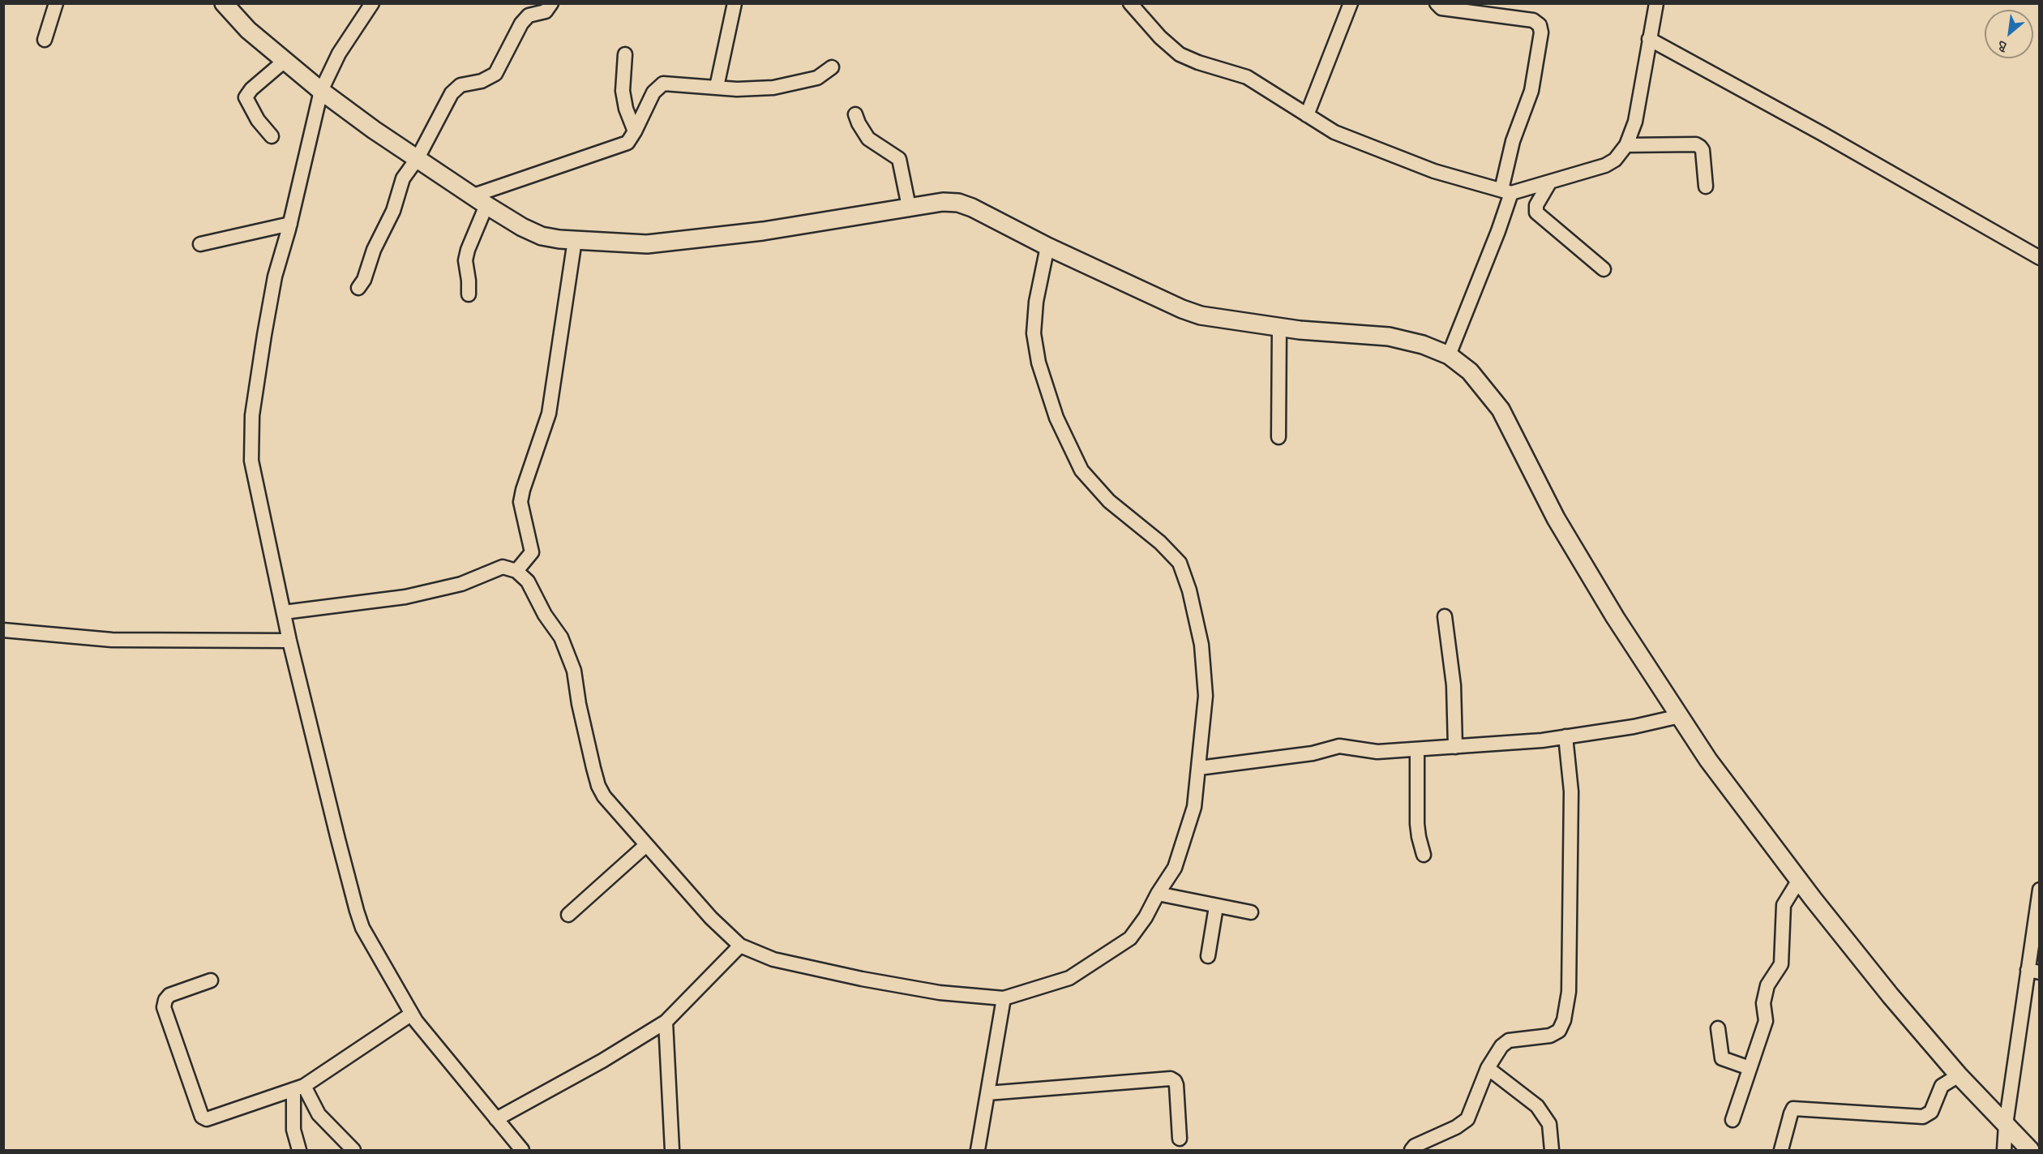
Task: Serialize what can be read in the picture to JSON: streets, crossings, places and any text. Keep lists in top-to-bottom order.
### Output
{
  "north": "bottom left"
}
